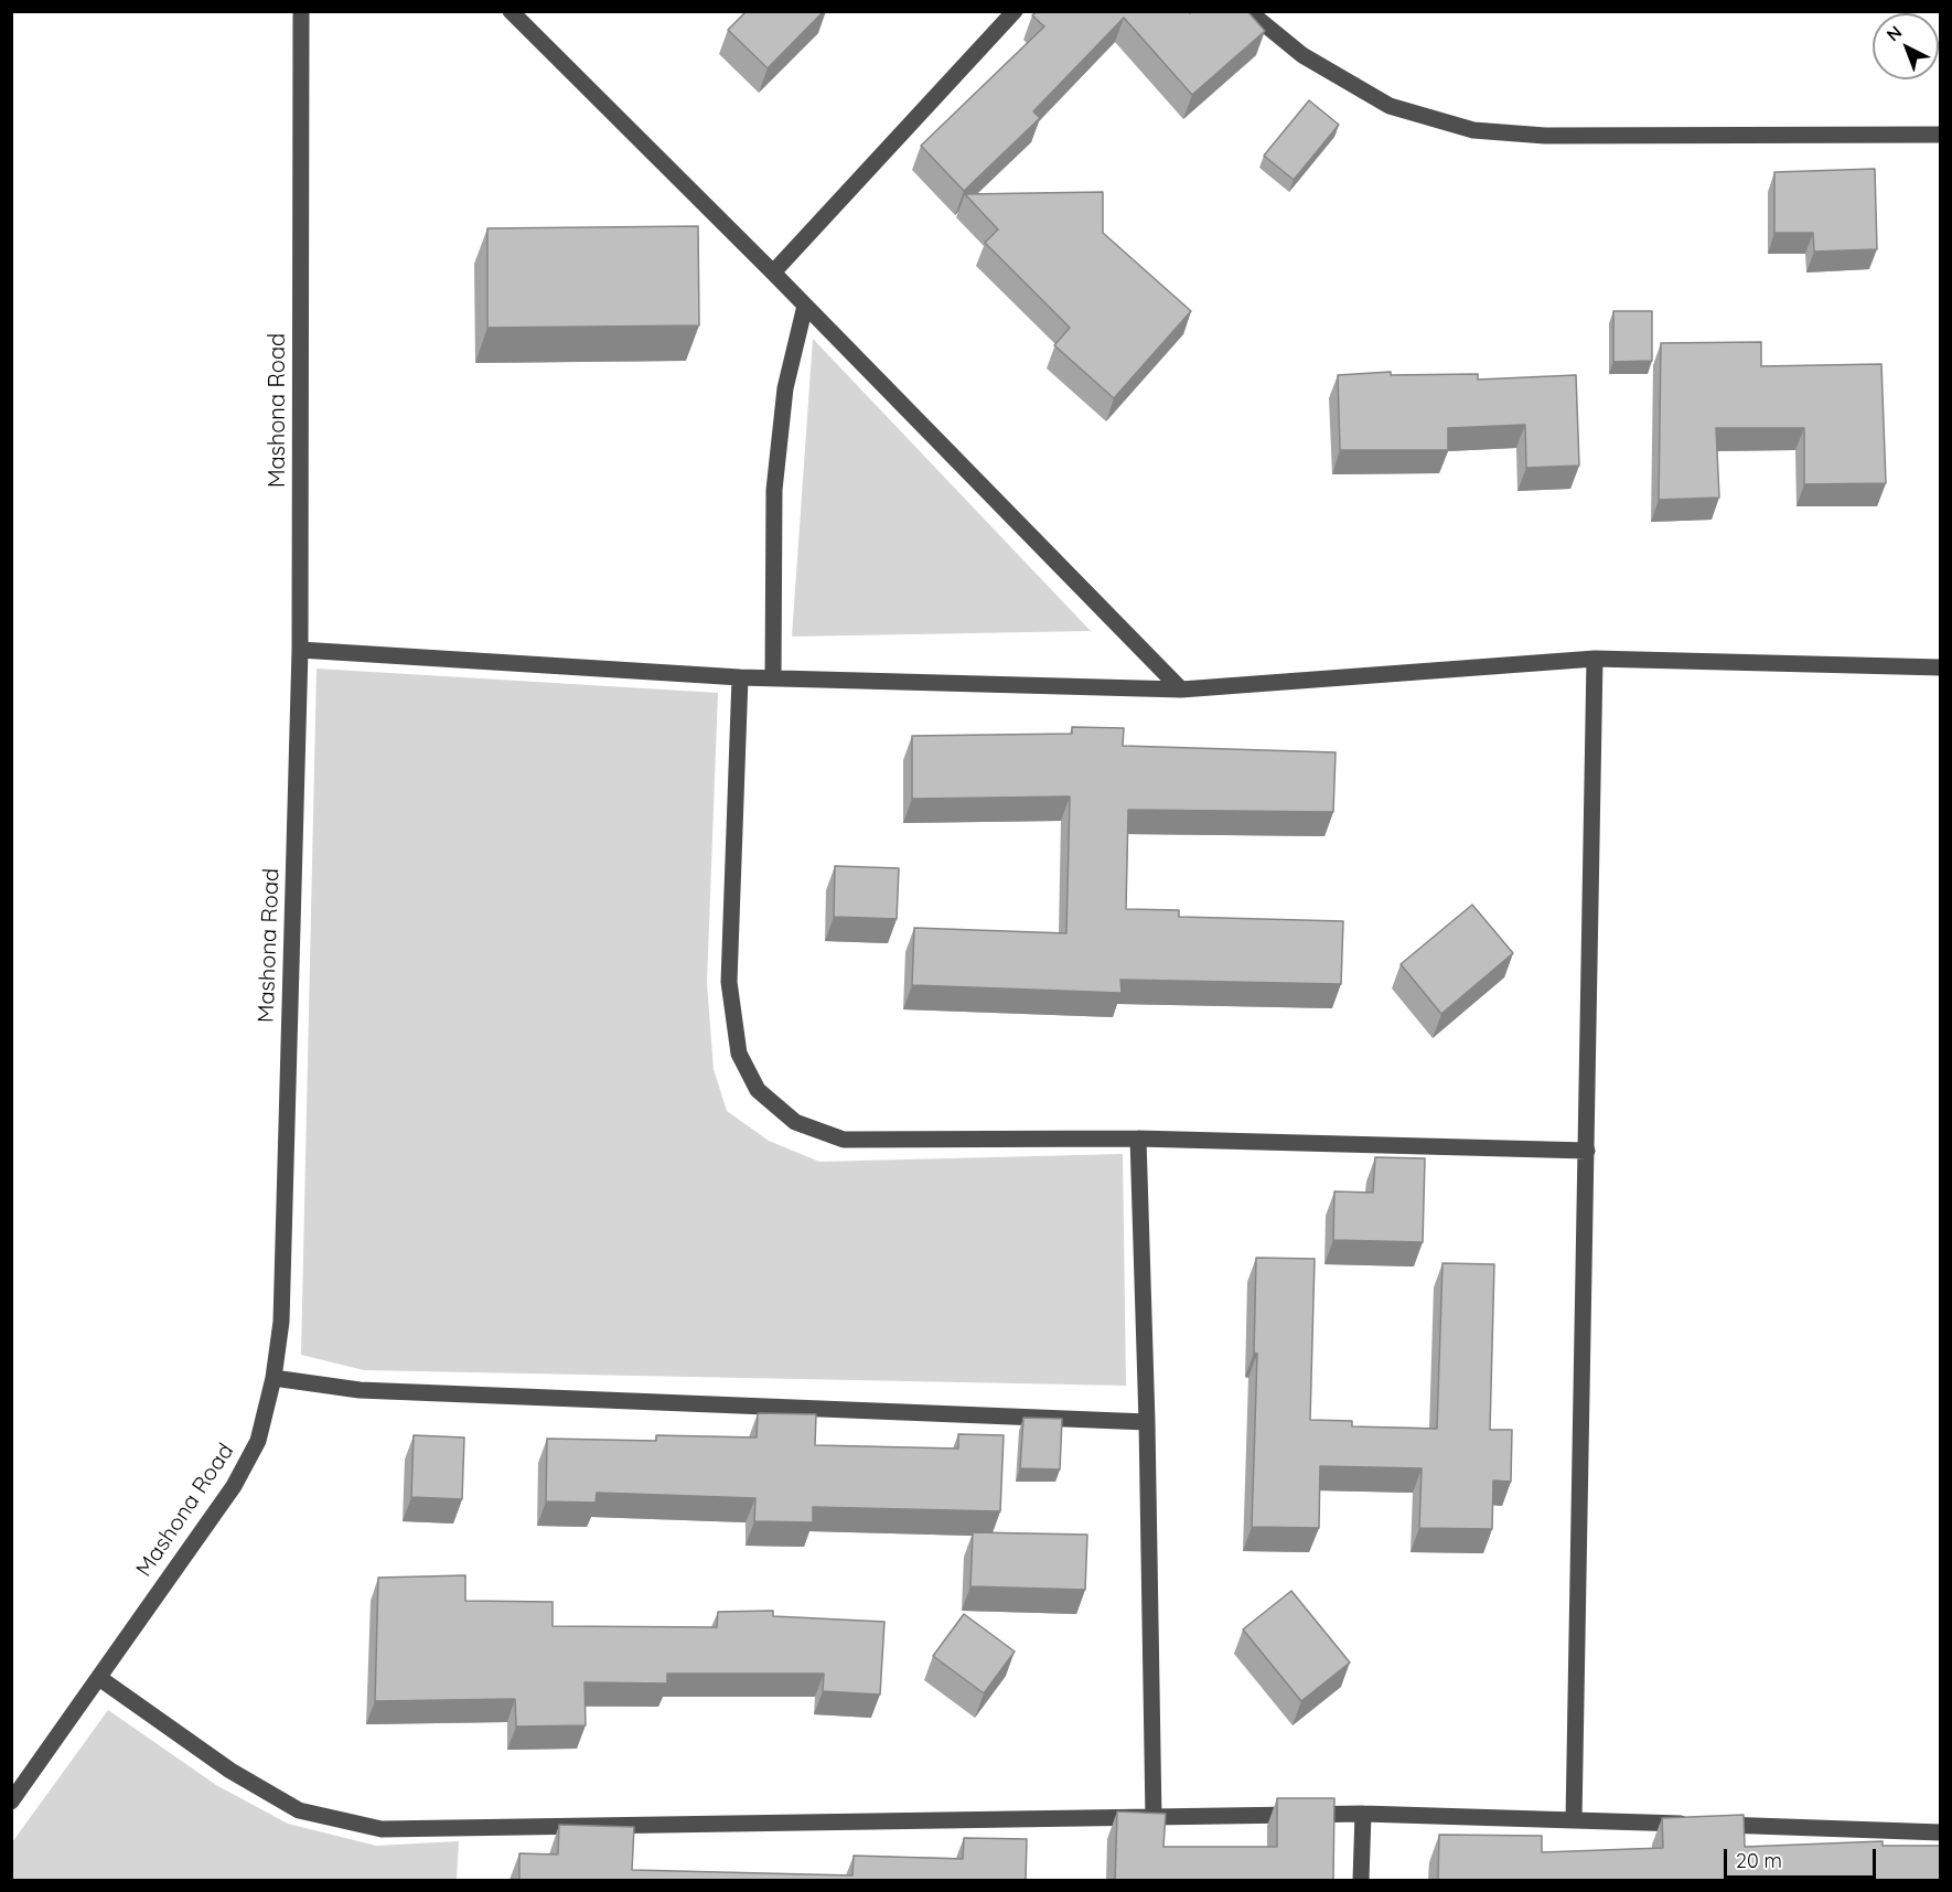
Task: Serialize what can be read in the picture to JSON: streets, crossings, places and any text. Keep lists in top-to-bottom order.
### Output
{
  "streets": {
    "street": ["Mashona Road"]
  },
  "scale_bar": "20 m",
  "north": "top left"
}
